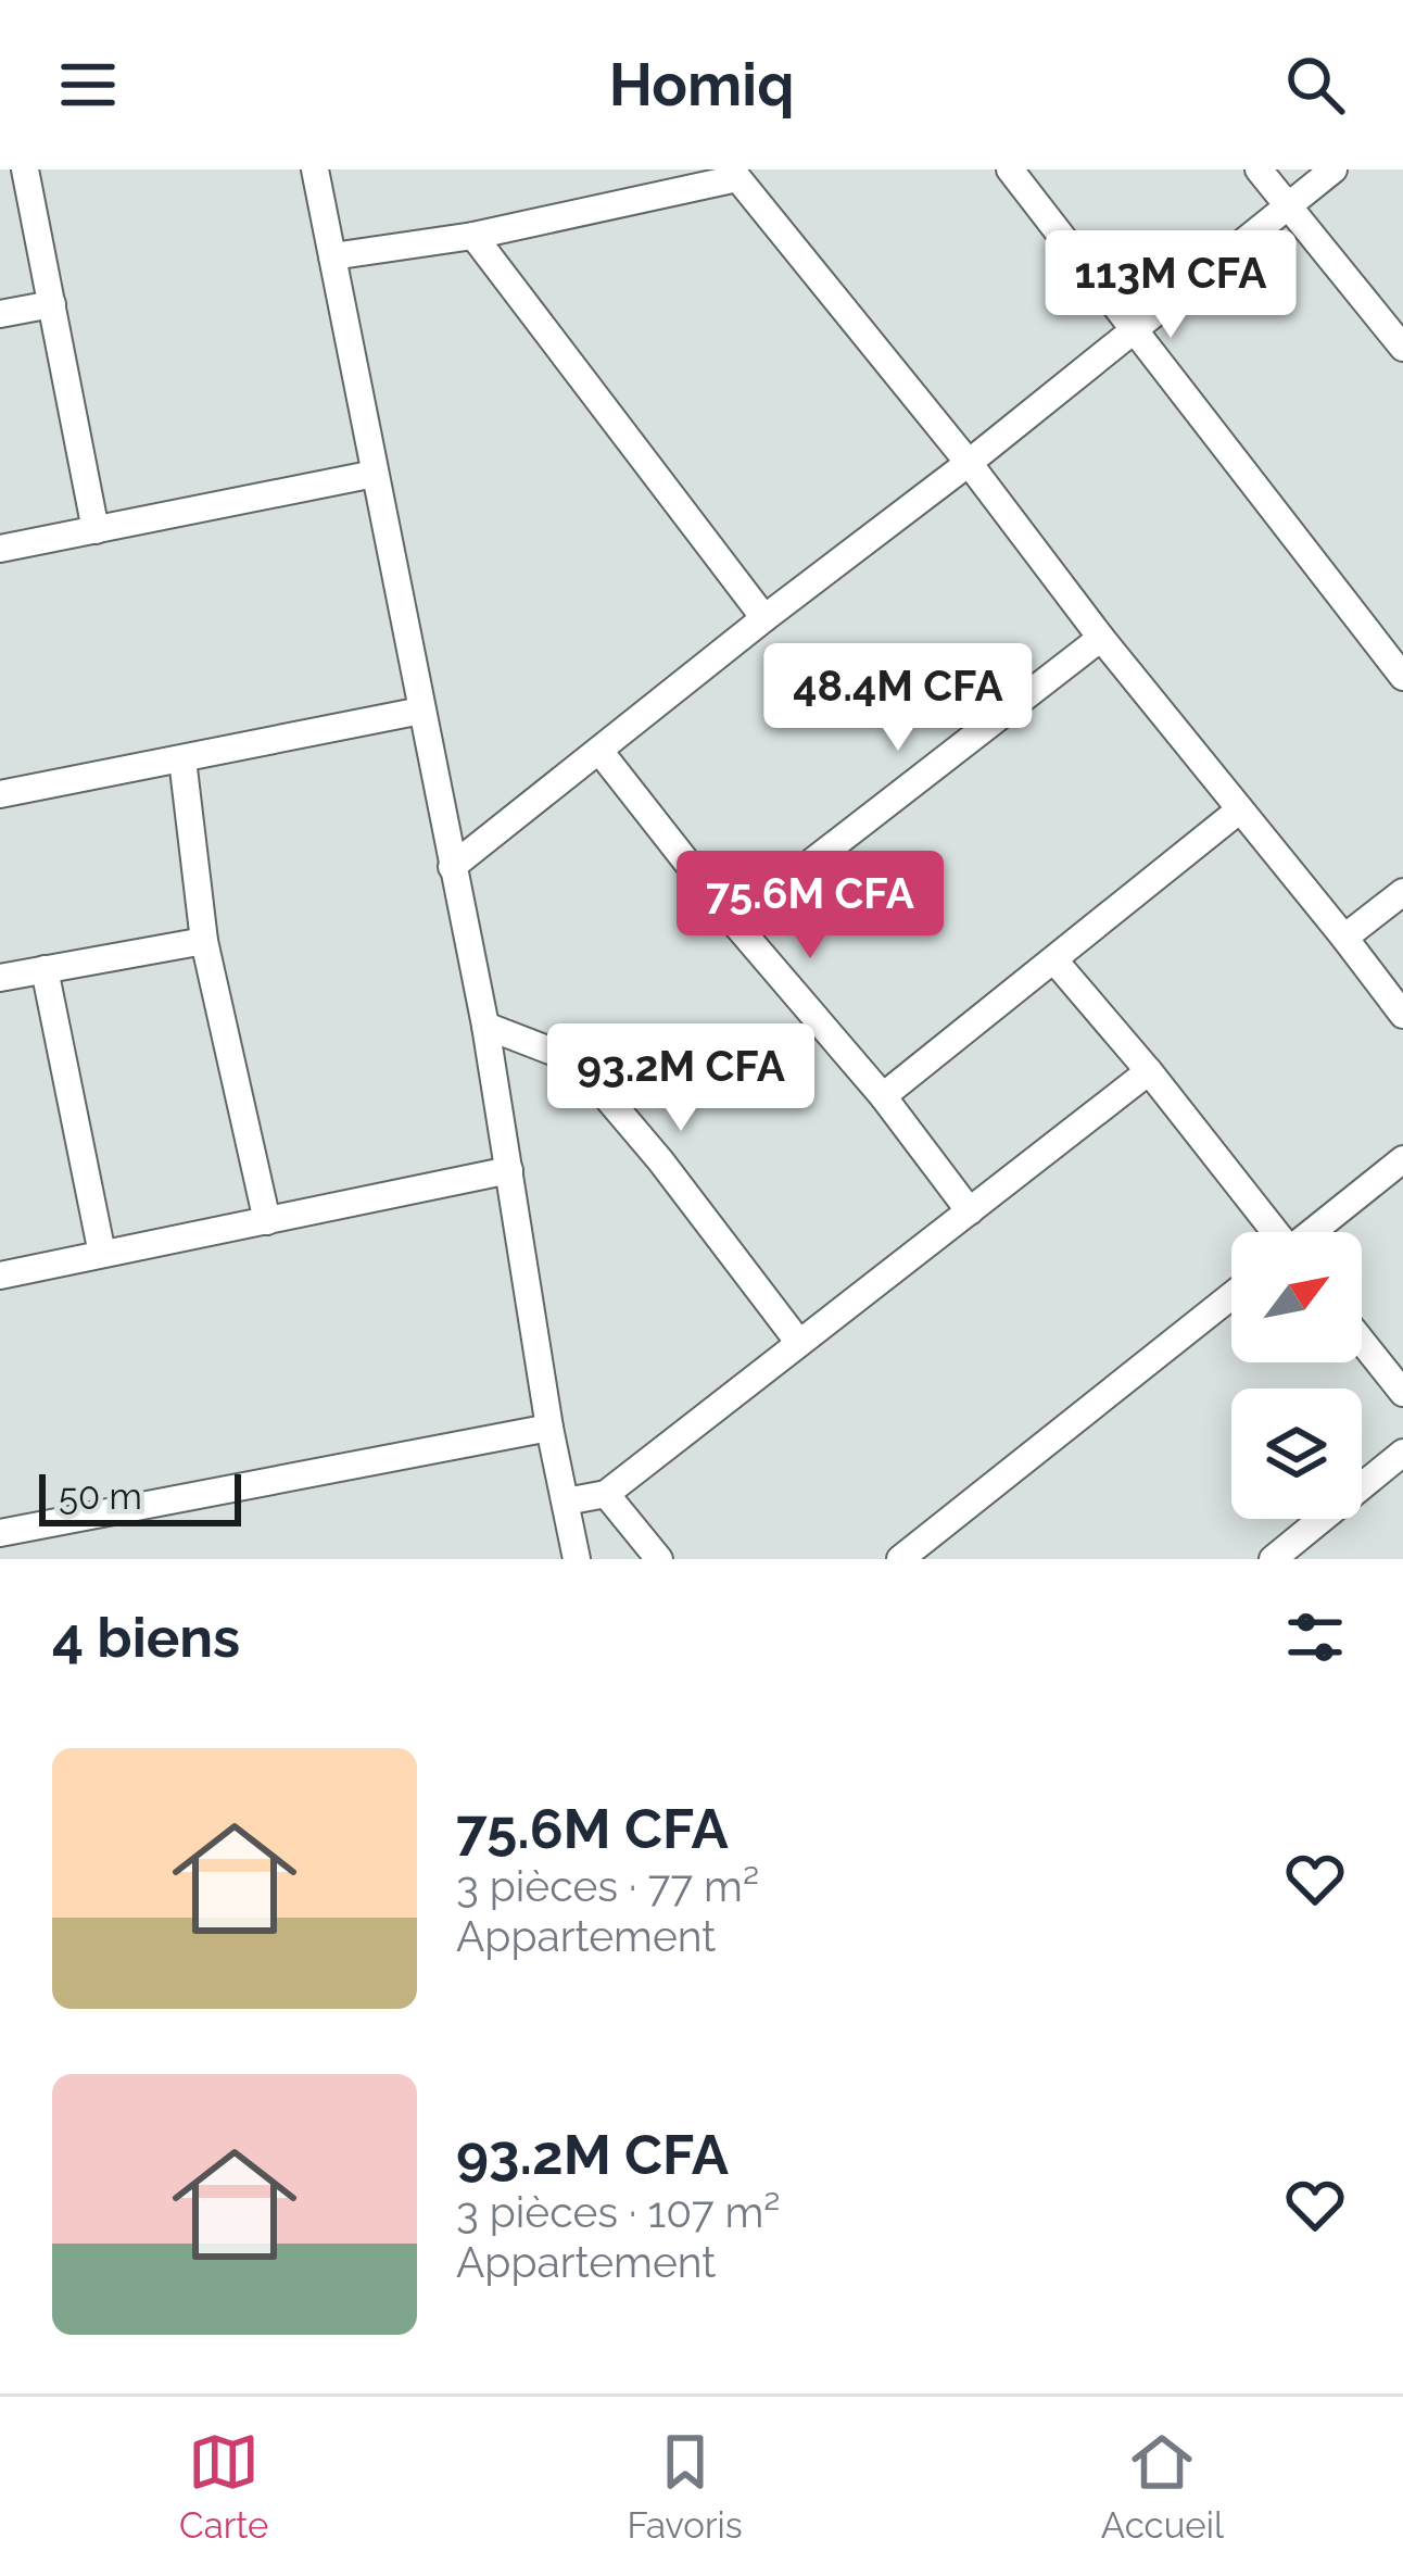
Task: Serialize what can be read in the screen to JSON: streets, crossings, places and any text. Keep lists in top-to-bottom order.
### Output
{
  "scale_bar": "50 m",
  "north": "top right",
  "page": {
    "header": "Homiq",
    "price": [
      "113M CFA",
      "48.4M CFA",
      "75.6M CFA",
      "93.2M CFA"
    ],
    "scale": "50 m",
    "heading": "4 biens",
    "list": [
      {
        "name": "75.6M CFA",
        "note": "3 pièces · 77 m² · Appartement"
      },
      {
        "name": "93.2M CFA",
        "note": "3 pièces · 107 m² · Appartement"
      }
    ],
    "tabs": ["Carte", "Favoris", "Accueil"]
  }
}
